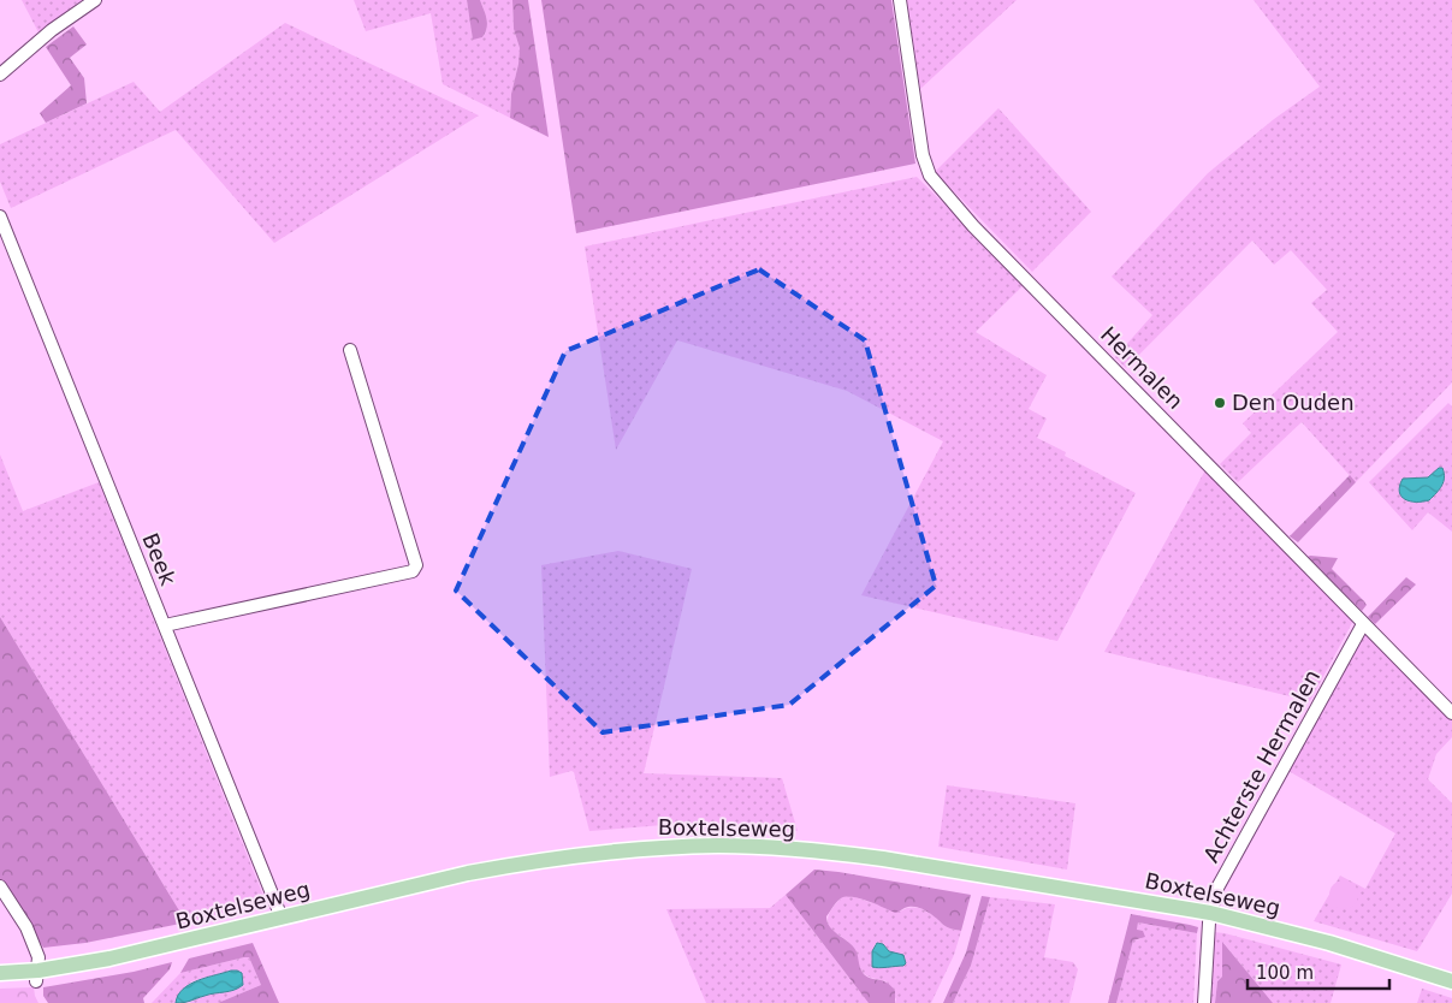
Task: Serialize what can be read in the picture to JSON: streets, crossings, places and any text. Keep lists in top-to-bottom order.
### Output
{
  "streets": {
    "main road": ["Boxtelseweg"],
    "street": ["Hermalen", "Beek", "Achterste Hermalen"]
  },
  "crossings": [
    ["Hermalen", "Achterste Hermalen"],
    ["Beek", "Boxtelseweg"],
    ["Achterste Hermalen", "Boxtelseweg"]
  ],
  "places": ["Den Ouden"],
  "scale_bar": "100 m"
}
